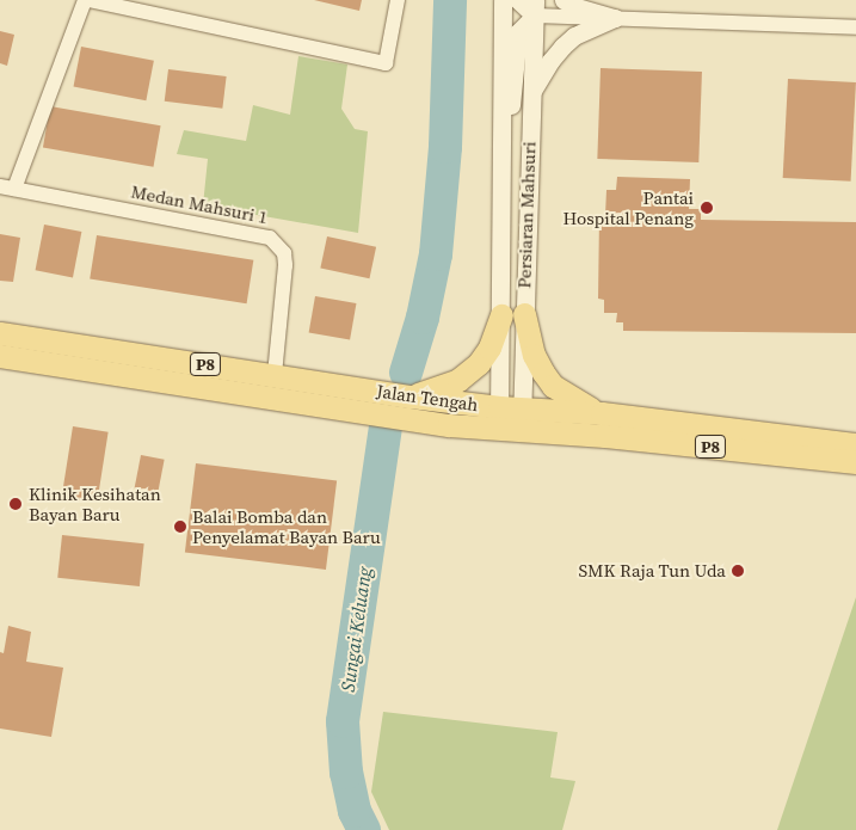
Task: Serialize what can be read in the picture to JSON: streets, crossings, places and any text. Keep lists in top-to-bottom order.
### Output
{
  "streets": {
    "main road": ["P8", "Jalan Tengah"],
    "street": ["Medan Mahsuri 1", "Persiaran Mahsuri"]
  },
  "crossings": [
    ["Medan Mahsuri 1", "Jalan Tengah"],
    ["Persiaran Mahsuri", "Jalan Tengah"]
  ],
  "water": ["Sungai Keluang"],
  "places": [
    "Pantai Hospital Penang",
    "Klinik Kesihatan Bayan Baru",
    "Balai Bomba dan Penyelamat Bayan Baru",
    "SMK Raja Tun Uda"
  ]
}
